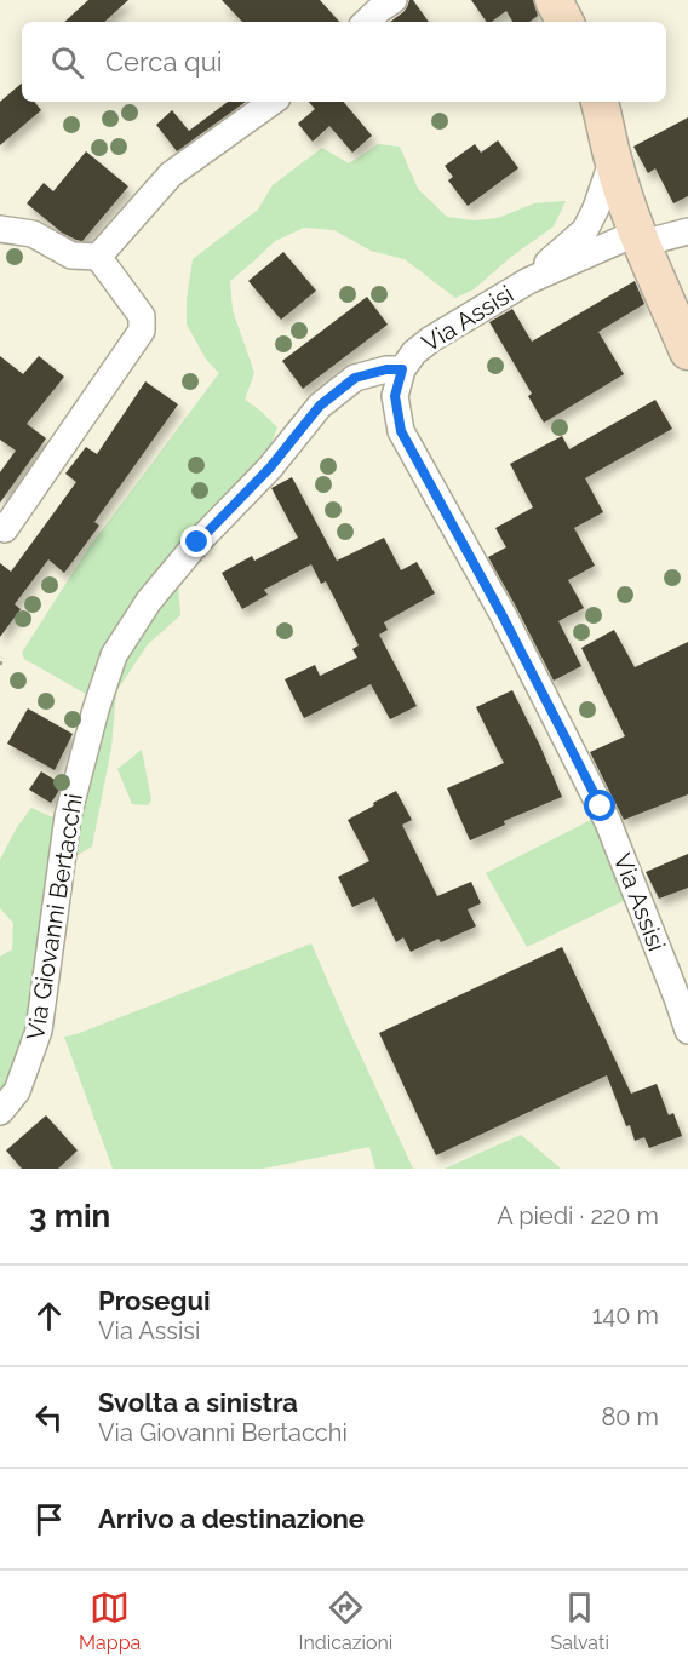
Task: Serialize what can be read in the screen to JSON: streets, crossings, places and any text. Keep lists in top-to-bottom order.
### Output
{
  "streets": {
    "street": ["Via Assisi", "Via Giovanni Bertacchi"]
  },
  "crossings": [
    ["Via Assisi", "Via Giovanni Bertacchi"]
  ],
  "page": {
    "search": "Cerca qui",
    "heading": ["3 min", "A piedi · 220 m"],
    "list": [
      ["Prosegui", "Via Assisi", "140 m"],
      ["Svolta a sinistra", "Via Giovanni Bertacchi", "80 m"],
      "Arrivo a destinazione"
    ],
    "nav": ["Mappa", "Indicazioni", "Salvati"]
  }
}
